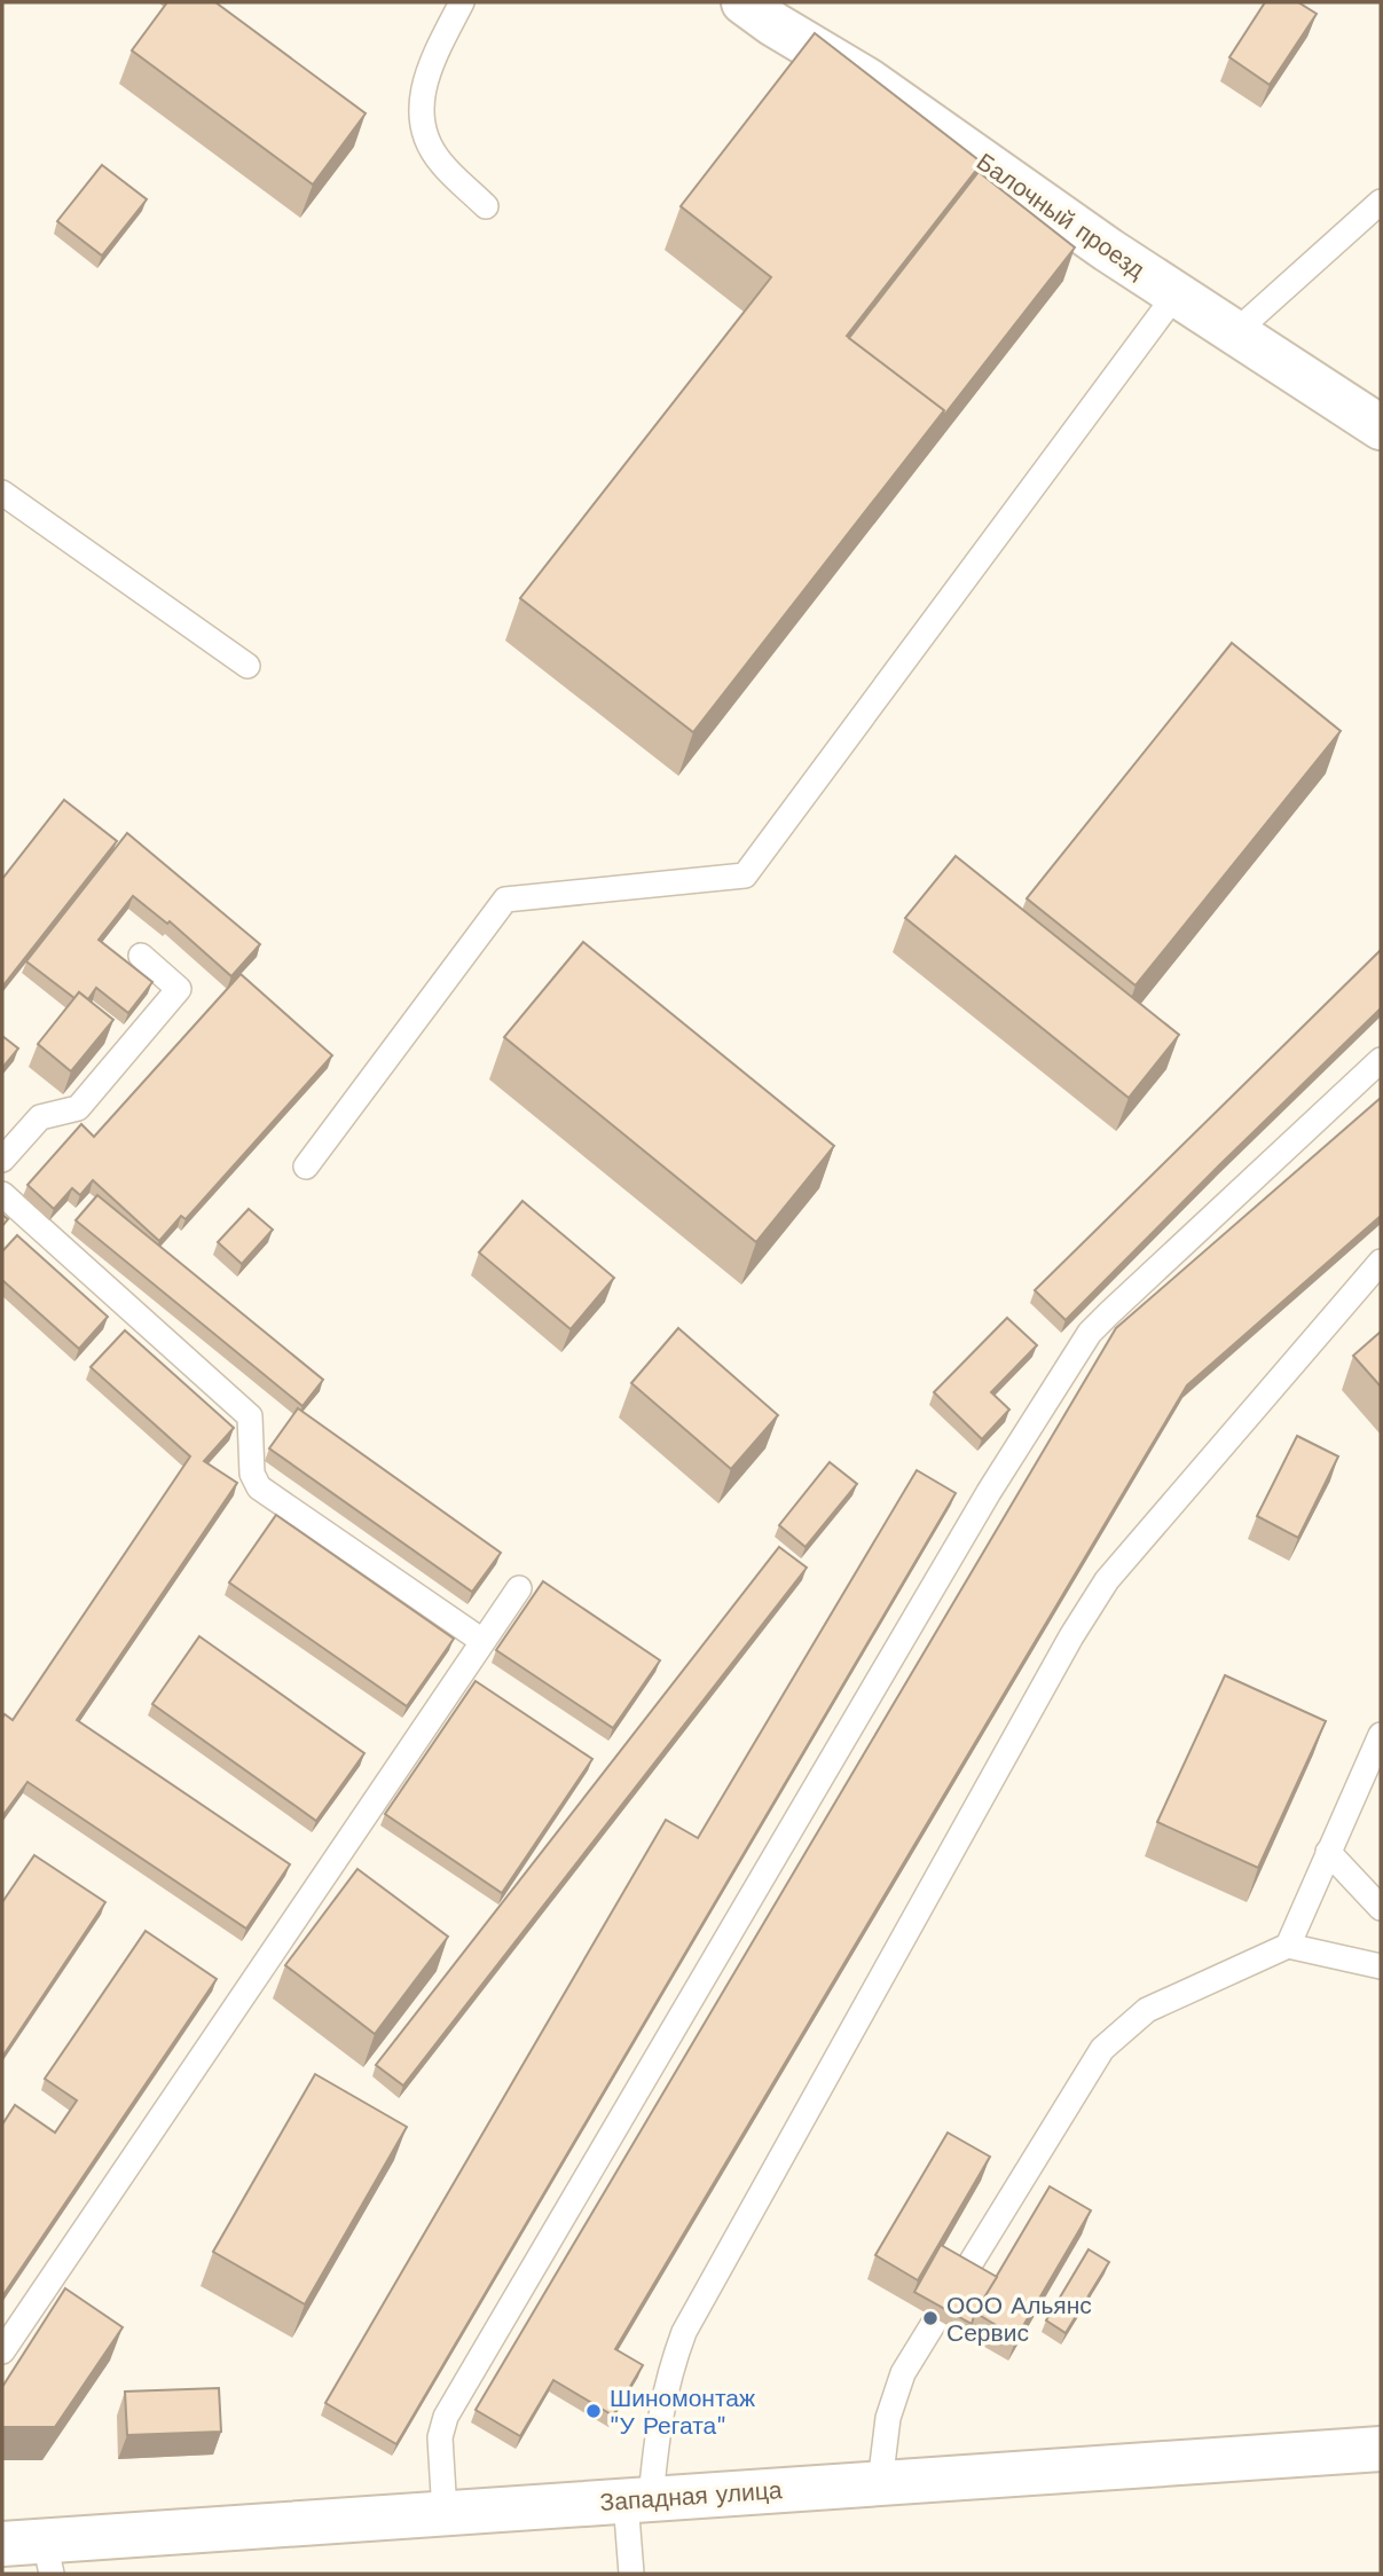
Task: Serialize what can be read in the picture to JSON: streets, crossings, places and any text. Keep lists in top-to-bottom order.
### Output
{
  "streets": {
    "street": ["Балочный проезд", "Западная улица"]
  },
  "places": ["ООО Альянс Сервис", "Шиномонтаж \"У Регата\""]
}
